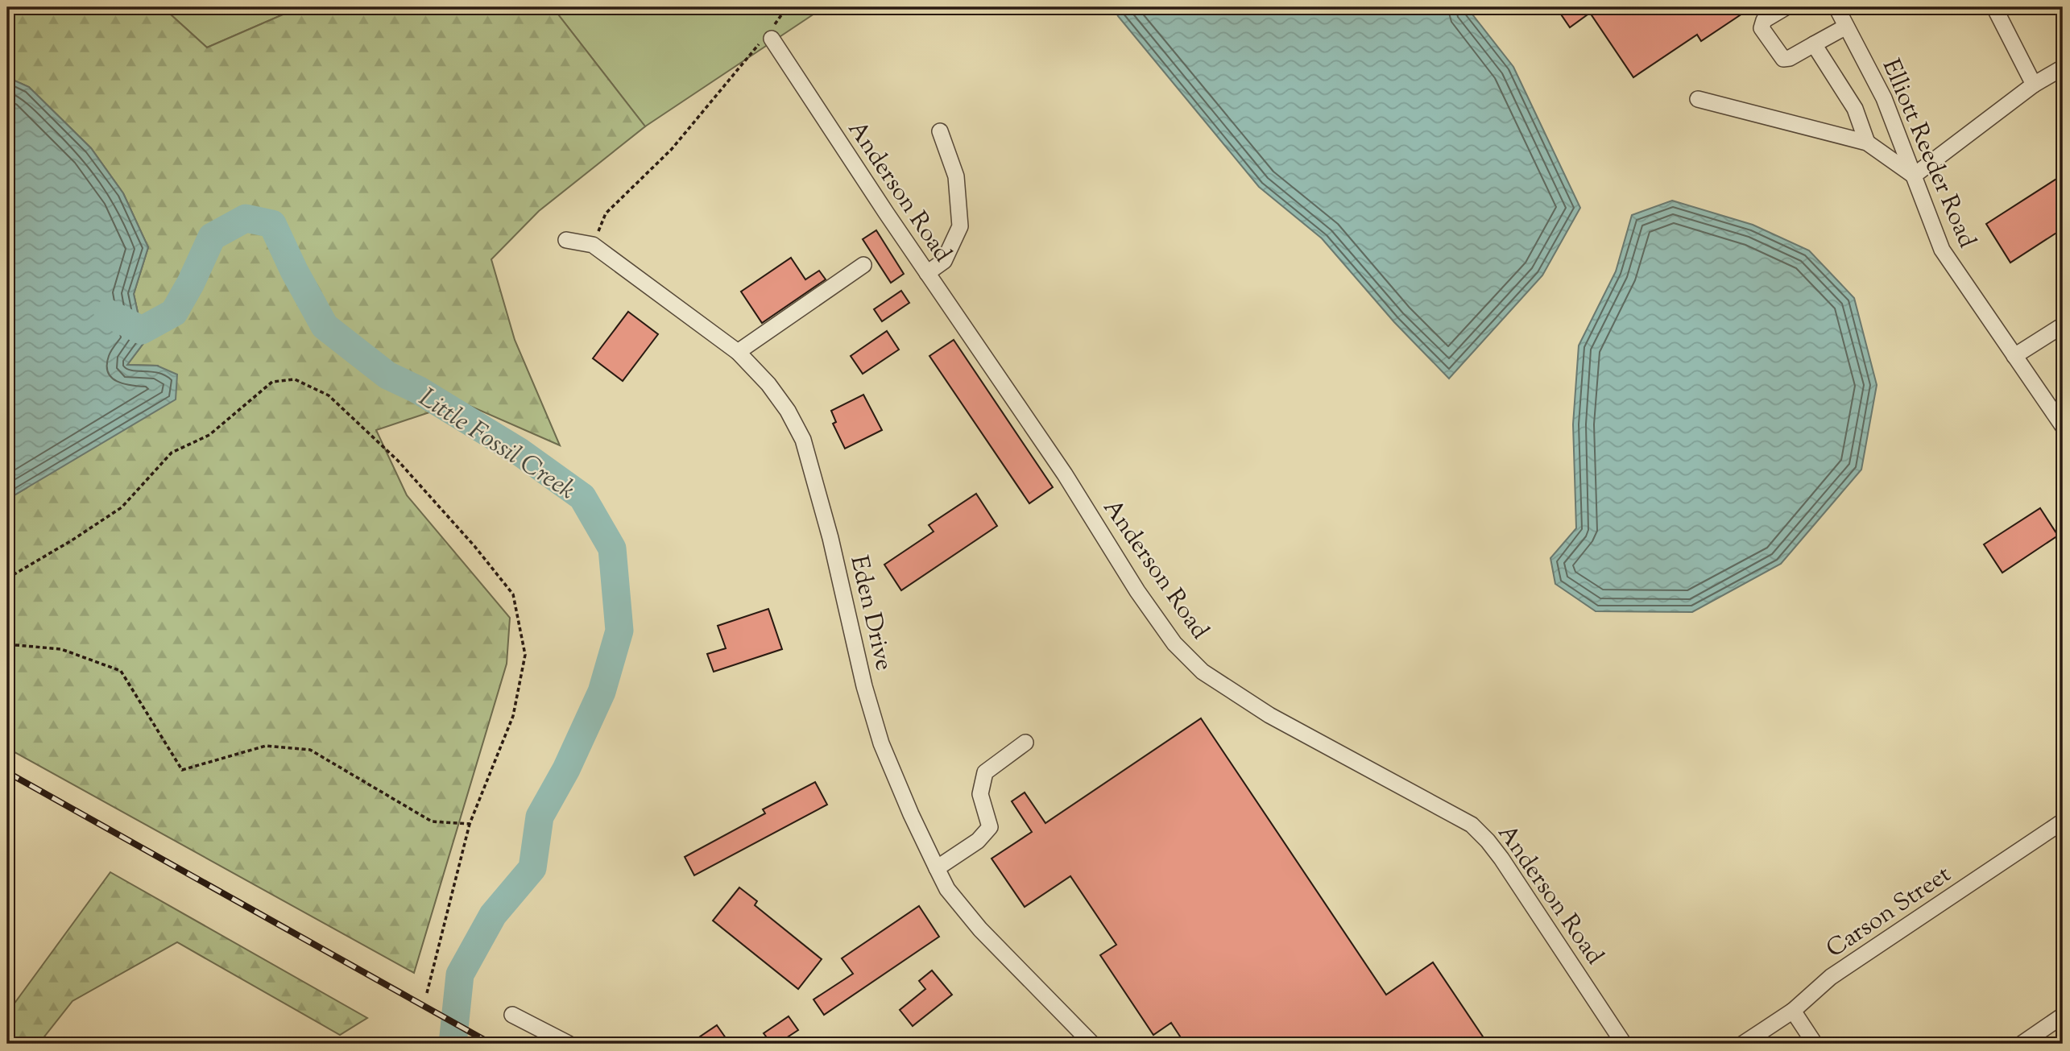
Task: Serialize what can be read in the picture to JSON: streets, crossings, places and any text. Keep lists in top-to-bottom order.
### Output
{
  "streets": {
    "street": [
      "Elliott Reeder Road",
      "Anderson Road",
      "Eden Drive",
      "Carson Street"
    ]
  },
  "water": ["Little Fossil Creek"]
}
